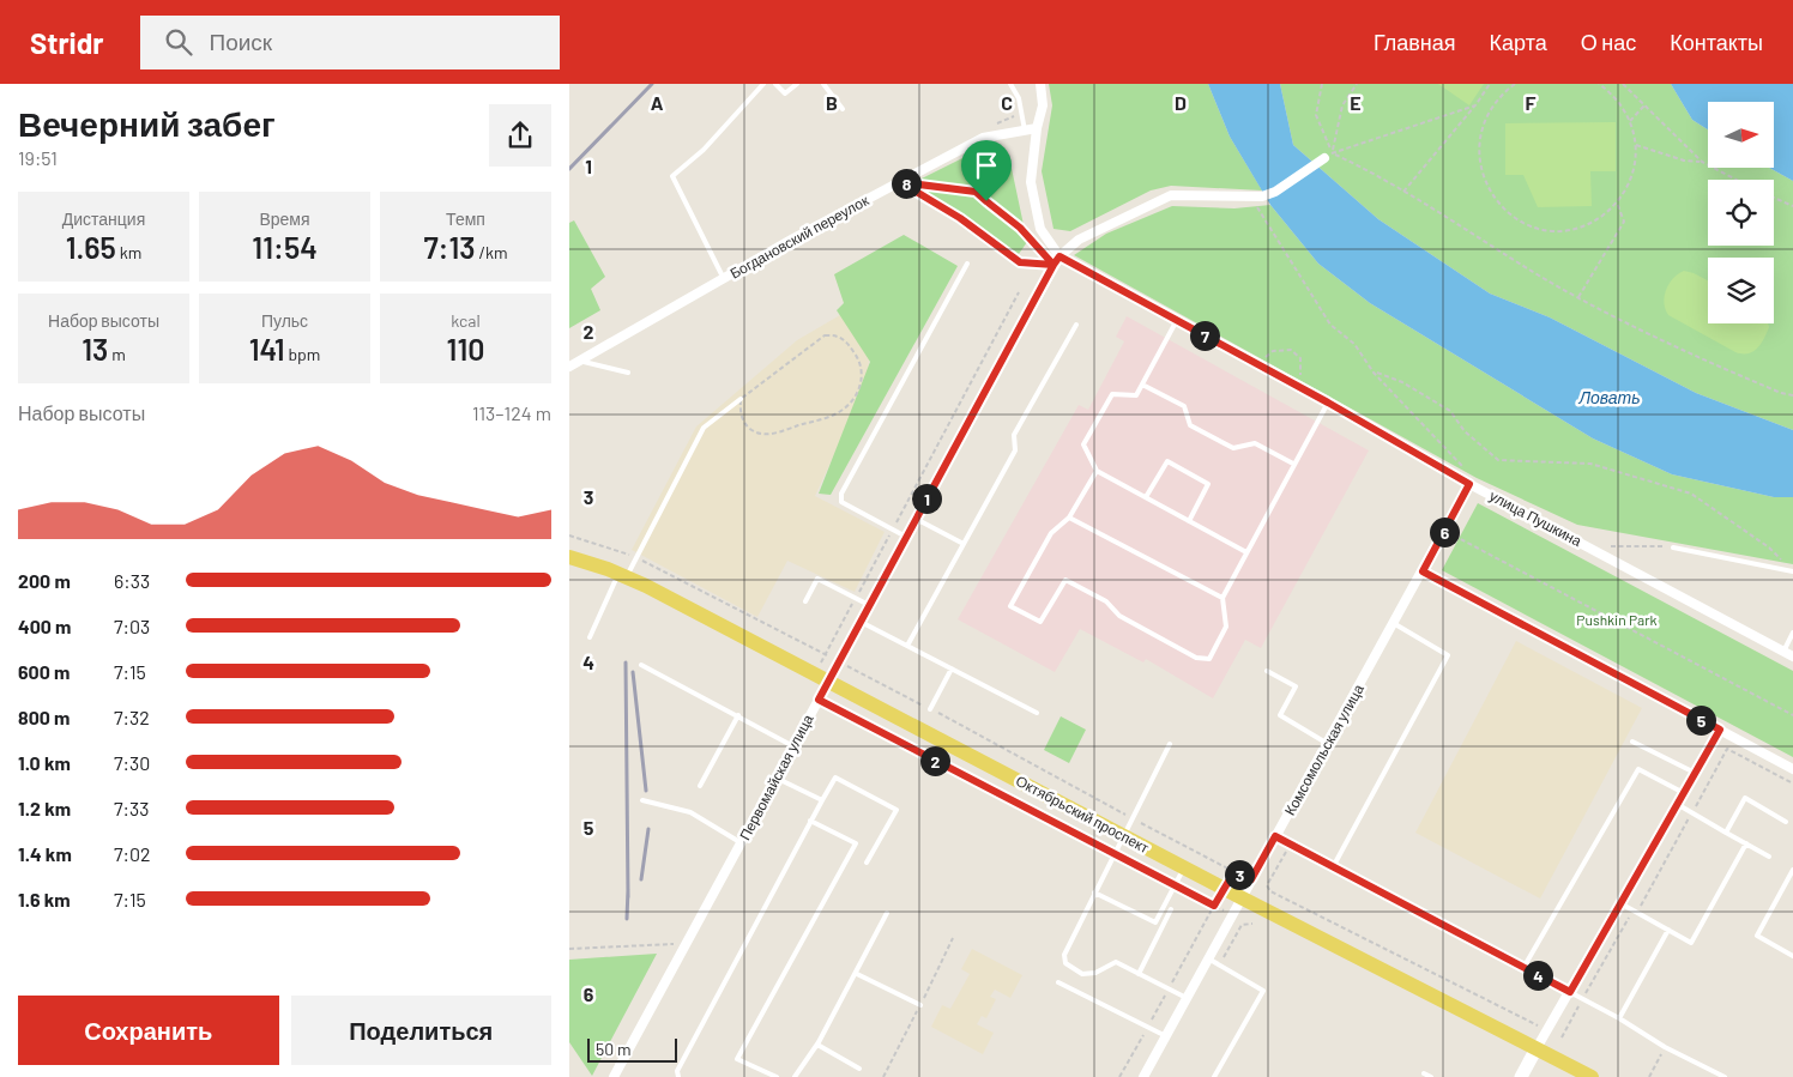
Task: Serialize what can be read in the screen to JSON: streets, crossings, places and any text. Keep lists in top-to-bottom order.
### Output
{
  "streets": {
    "main road": ["Октябрьский проспект"],
    "street": [
      "Богдановский переулок",
      "улица Пушкина",
      "Комсомольская улица",
      "Первомайская улица"
    ]
  },
  "crossings": [
    ["Богдановский переулок", "улица Пушкина"],
    ["улица Пушкина", "Комсомольская улица"],
    ["улица Пушкина", "Первомайская улица"],
    ["Комсомольская улица", "Октябрьский проспект"],
    ["Первомайская улица", "Октябрьский проспект"]
  ],
  "water": ["Ловать"],
  "parks": ["Pushkin Park"],
  "scale_bar": "50 m",
  "north": "right",
  "page": {
    "header": "Stridr",
    "search": "Поиск",
    "nav": [
      "Главная",
      "Карта",
      "О нас",
      "Контакты"
    ],
    "heading": ["Вечерний забег", "19:51"],
    "pins": [
      "8",
      "7",
      "1",
      "6",
      "5",
      "2",
      "3",
      "4"
    ],
    "stats": [
      ["Дистанция", "1.65 km"],
      ["Время", "11:54"],
      ["Темп", "7:13 /km"],
      ["Набор высоты", "13 m"],
      ["Пульс", "141 bpm"],
      ["kcal", "110"]
    ],
    "chart": ["Набор высоты", "113–124 m"],
    "list": [
      {
        "name": "200 m",
        "note": "6:33"
      },
      {
        "name": "400 m",
        "note": "7:03"
      },
      {
        "name": "600 m",
        "note": "7:15"
      },
      {
        "name": "800 m",
        "note": "7:32"
      },
      {
        "name": "1.0 km",
        "note": "7:30"
      },
      {
        "name": "1.2 km",
        "note": "7:33"
      },
      {
        "name": "1.4 km",
        "note": "7:02"
      },
      {
        "name": "1.6 km",
        "note": "7:15"
      }
    ],
    "buttons": ["Сохранить", "Поделиться"],
    "scale": "50 m"
  },
  "grid": {
    "columns": [
      "A",
      "B",
      "C",
      "D",
      "E",
      "F"
    ],
    "rows": [
      "1",
      "2",
      "3",
      "4",
      "5",
      "6"
    ]
  }
}
